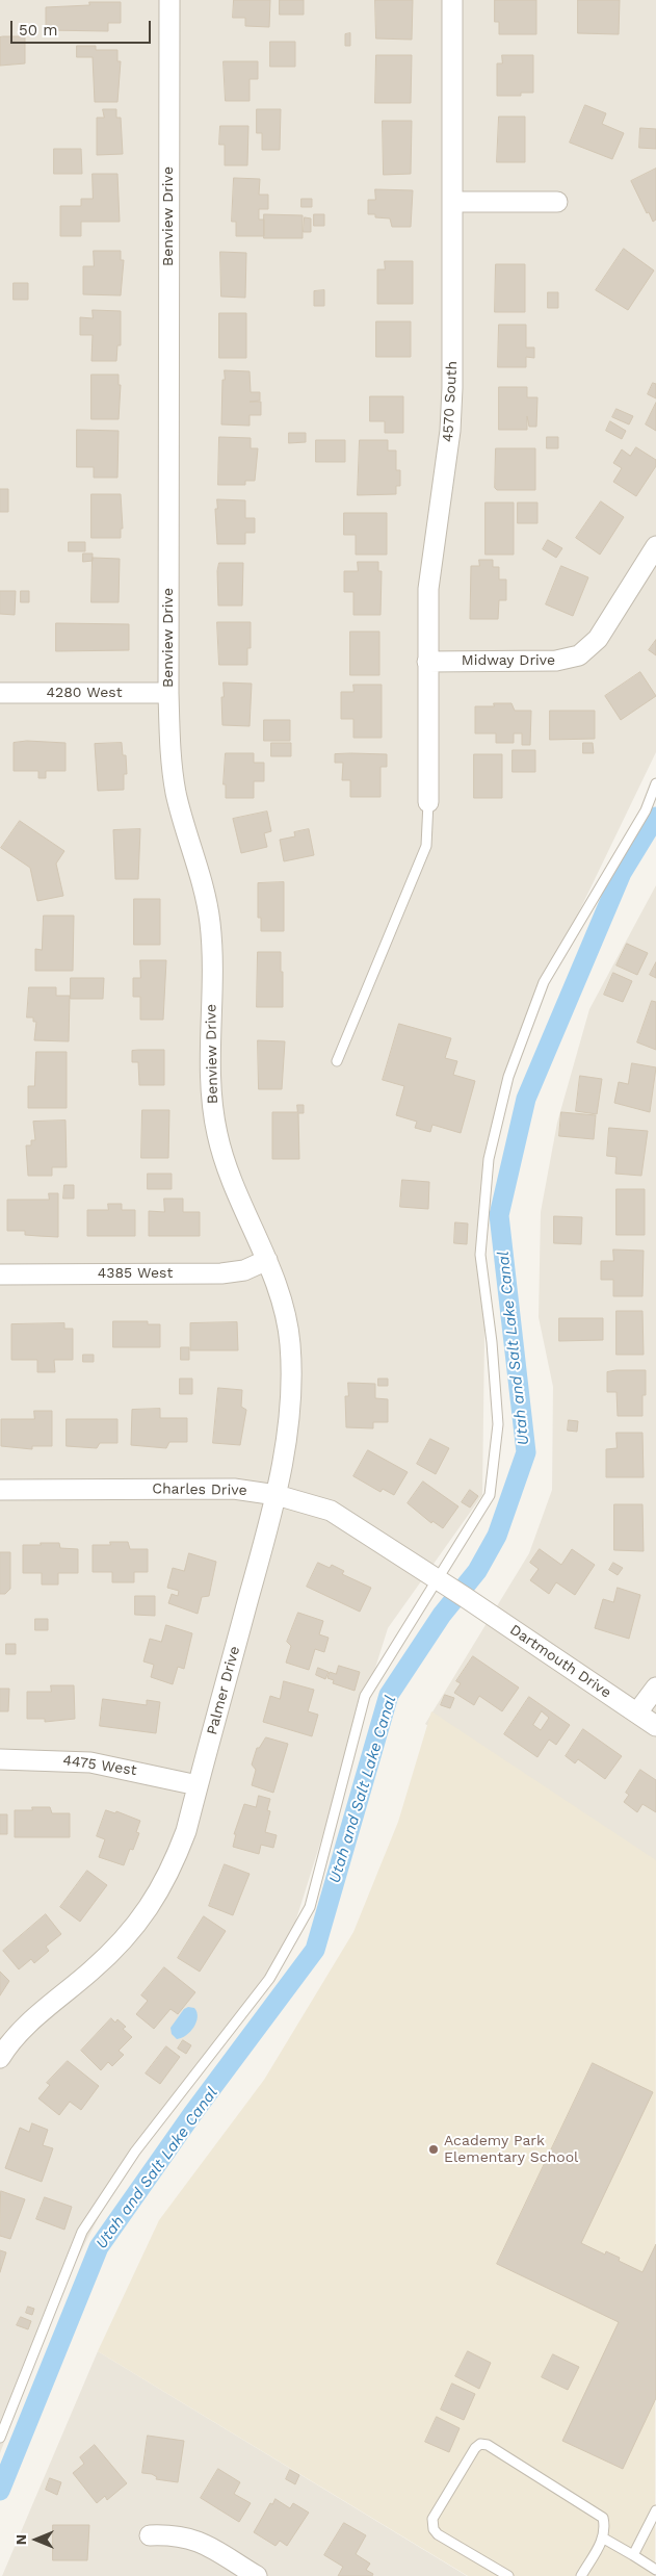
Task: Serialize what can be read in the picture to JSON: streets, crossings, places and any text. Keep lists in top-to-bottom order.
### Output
{
  "streets": {
    "street": [
      "Benview Drive",
      "4570 South",
      "Midway Drive",
      "4280 West",
      "4385 West",
      "Charles Drive",
      "Dartmouth Drive",
      "Palmer Drive",
      "4475 West"
    ]
  },
  "crossings": [
    ["Benview Drive", "4280 West"],
    ["Benview Drive", "4385 West"],
    ["Benview Drive", "Palmer Drive"],
    ["4570 South", "Midway Drive"],
    ["4385 West", "Palmer Drive"],
    ["Charles Drive", "Dartmouth Drive"],
    ["Charles Drive", "Palmer Drive"],
    ["Palmer Drive", "4475 West"]
  ],
  "water": ["Utah and Salt Lake Canal"],
  "places": ["Academy Park Elementary School"],
  "scale_bar": "50 m",
  "north": "left"
}
